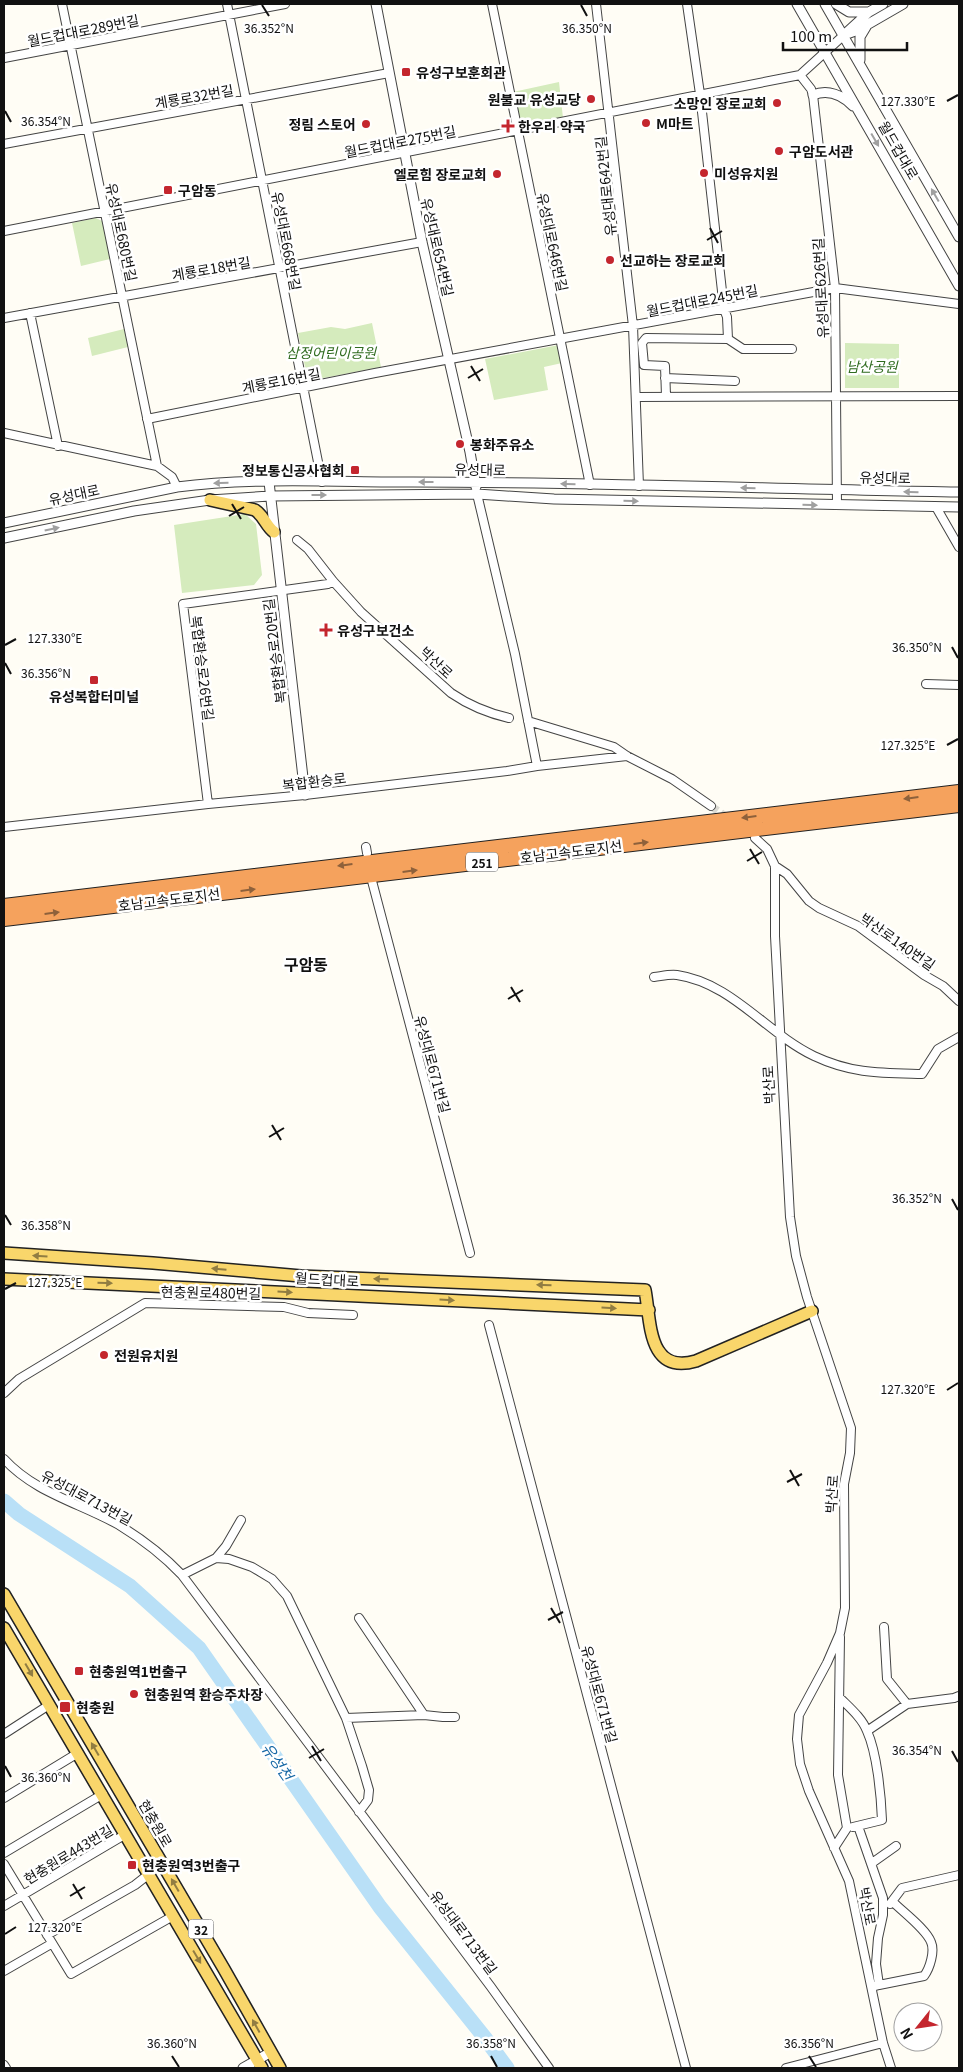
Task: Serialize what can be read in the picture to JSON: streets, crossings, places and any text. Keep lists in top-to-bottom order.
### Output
{
  "streets": {
    "highway": ["호남고속도로지선", "251"],
    "main road": ["월드컵대로", "현충원로", "32"],
    "street": [
      "월드컵대로289번길",
      "계룡로32번길",
      "월드컵대로275번길",
      "유성대로642번길",
      "유성대로680번길",
      "유성대로668번길",
      "유성대로646번길",
      "유성대로654번길",
      "계룡로18번길",
      "유성대로626번길",
      "월드컵대로245번길",
      "계룡로16번길",
      "유성대로",
      "복합환승로20번길",
      "박산로",
      "복합환승로26번길",
      "복합환승로",
      "박산로140번길",
      "유성대로671번길",
      "현충원로480번길",
      "유성대로713번길",
      "현충원로443번길"
    ]
  },
  "crossings": [
    ["월드컵대로289번길", "유성대로680번길"],
    ["월드컵대로289번길", "유성대로668번길"],
    ["계룡로32번길", "유성대로680번길"],
    ["계룡로32번길", "유성대로668번길"],
    ["계룡로32번길", "유성대로654번길"],
    ["월드컵대로275번길", "유성대로642번길"],
    ["월드컵대로275번길", "유성대로680번길"],
    ["월드컵대로275번길", "유성대로668번길"],
    ["월드컵대로275번길", "유성대로646번길"],
    ["월드컵대로275번길", "유성대로654번길"],
    ["월드컵대로275번길", "유성대로626번길"],
    ["유성대로642번길", "월드컵대로245번길"],
    ["유성대로642번길", "유성대로"],
    ["유성대로680번길", "계룡로18번길"],
    ["유성대로680번길", "계룡로16번길"],
    ["유성대로668번길", "계룡로18번길"],
    ["유성대로668번길", "계룡로16번길"],
    ["유성대로668번길", "유성대로"],
    ["유성대로646번길", "월드컵대로245번길"],
    ["유성대로646번길", "유성대로"],
    ["유성대로654번길", "계룡로18번길"],
    ["유성대로654번길", "월드컵대로245번길"],
    ["유성대로654번길", "계룡로16번길"],
    ["유성대로654번길", "유성대로"],
    ["유성대로626번길", "월드컵대로245번길"],
    ["유성대로626번길", "유성대로"],
    ["월드컵대로245번길", "계룡로16번길"],
    ["유성대로", "복합환승로20번길"],
    ["복합환승로20번길", "복합환승로26번길"],
    ["복합환승로20번길", "복합환승로"],
    ["박산로", "박산로140번길"],
    ["복합환승로26번길", "복합환승로"],
    ["현충원로443번길", "32"]
  ],
  "districts": ["구암동"],
  "water": ["유성천"],
  "parks": ["삼정어린이공원", "남산공원"],
  "places": {
    "transit": [
      "유성구보훈회관",
      "구암동",
      "정보통신공사협회",
      "유성복합터미널",
      "현충원역1번출구",
      "현충원",
      "현충원역3번출구"
    ],
    "other": [
      "원불교 유성교당",
      "소망인 장로교회",
      "M마트",
      "정림 스토어",
      "구암도서관",
      "미성유치원",
      "엘로힘 장로교회",
      "선교하는 장로교회",
      "봉화주유소",
      "전원유치원",
      "현충원역 환승주차장"
    ],
    "health": ["한우리 약국", "유성구보건소"]
  },
  "scale_bar": "100 m",
  "north": "bottom left",
  "coordinates": [
    "36.352°N",
    "36.350°N",
    "127.330°E",
    "36.354°N",
    "36.356°N",
    "127.325°E",
    "36.358°N",
    "127.320°E",
    "36.360°N"
  ]
}
